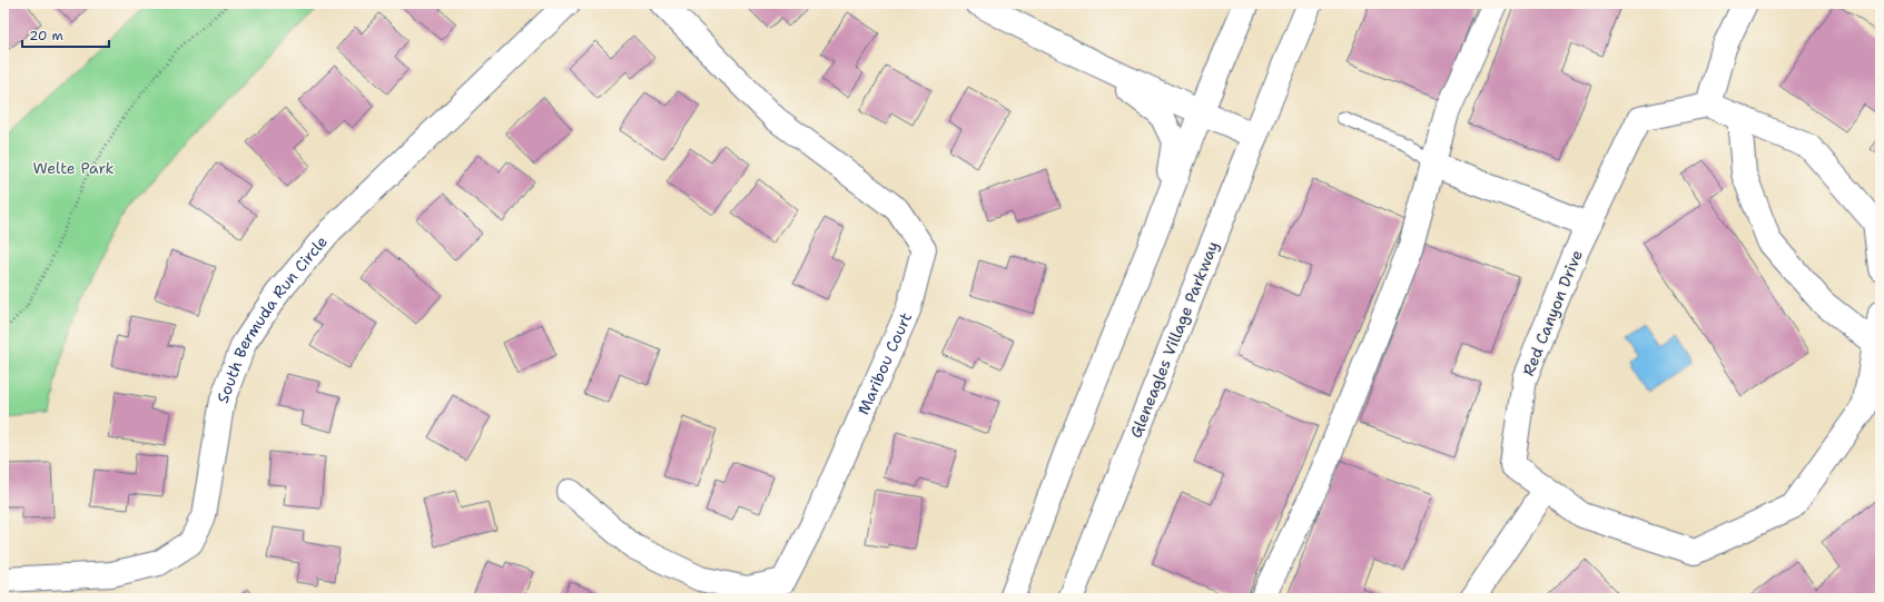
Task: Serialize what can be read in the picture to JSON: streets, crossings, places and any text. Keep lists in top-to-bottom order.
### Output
{
  "streets": {
    "street": [
      "Red Canyon Drive",
      "South Bermuda Run Circle",
      "Gleneagles Village Parkway",
      "Maribou Court"
    ]
  },
  "parks": ["Welte Park"],
  "scale_bar": "20 m"
}
